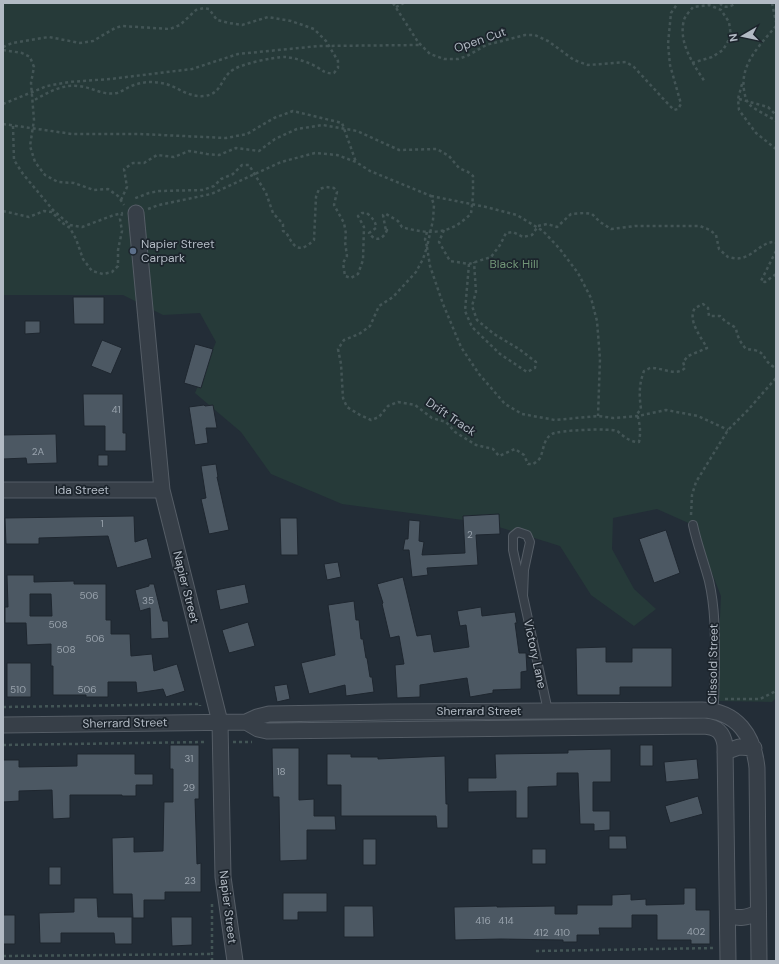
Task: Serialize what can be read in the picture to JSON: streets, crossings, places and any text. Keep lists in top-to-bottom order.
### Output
{
  "streets": {
    "street": [
      "Ida Street",
      "Napier Street",
      "Clissold Street",
      "Sherrard Street"
    ],
    "lane": ["Victory Lane"],
    "path": ["Open Cut", "Drift Track"]
  },
  "crossings": [
    ["Ida Street", "Napier Street"],
    ["Napier Street", "Sherrard Street"],
    ["Victory Lane", "Sherrard Street"],
    ["Clissold Street", "Sherrard Street"]
  ],
  "parks": ["Black Hill"],
  "places": ["Napier Street Carpark"],
  "house_numbers": [
    "41",
    "2A",
    "1",
    "2",
    "506",
    "35",
    "508",
    "506",
    "508",
    "510",
    "506",
    "31",
    "18",
    "29",
    "23",
    "416",
    "414",
    "402",
    "412",
    "410"
  ],
  "north": "left"
}
